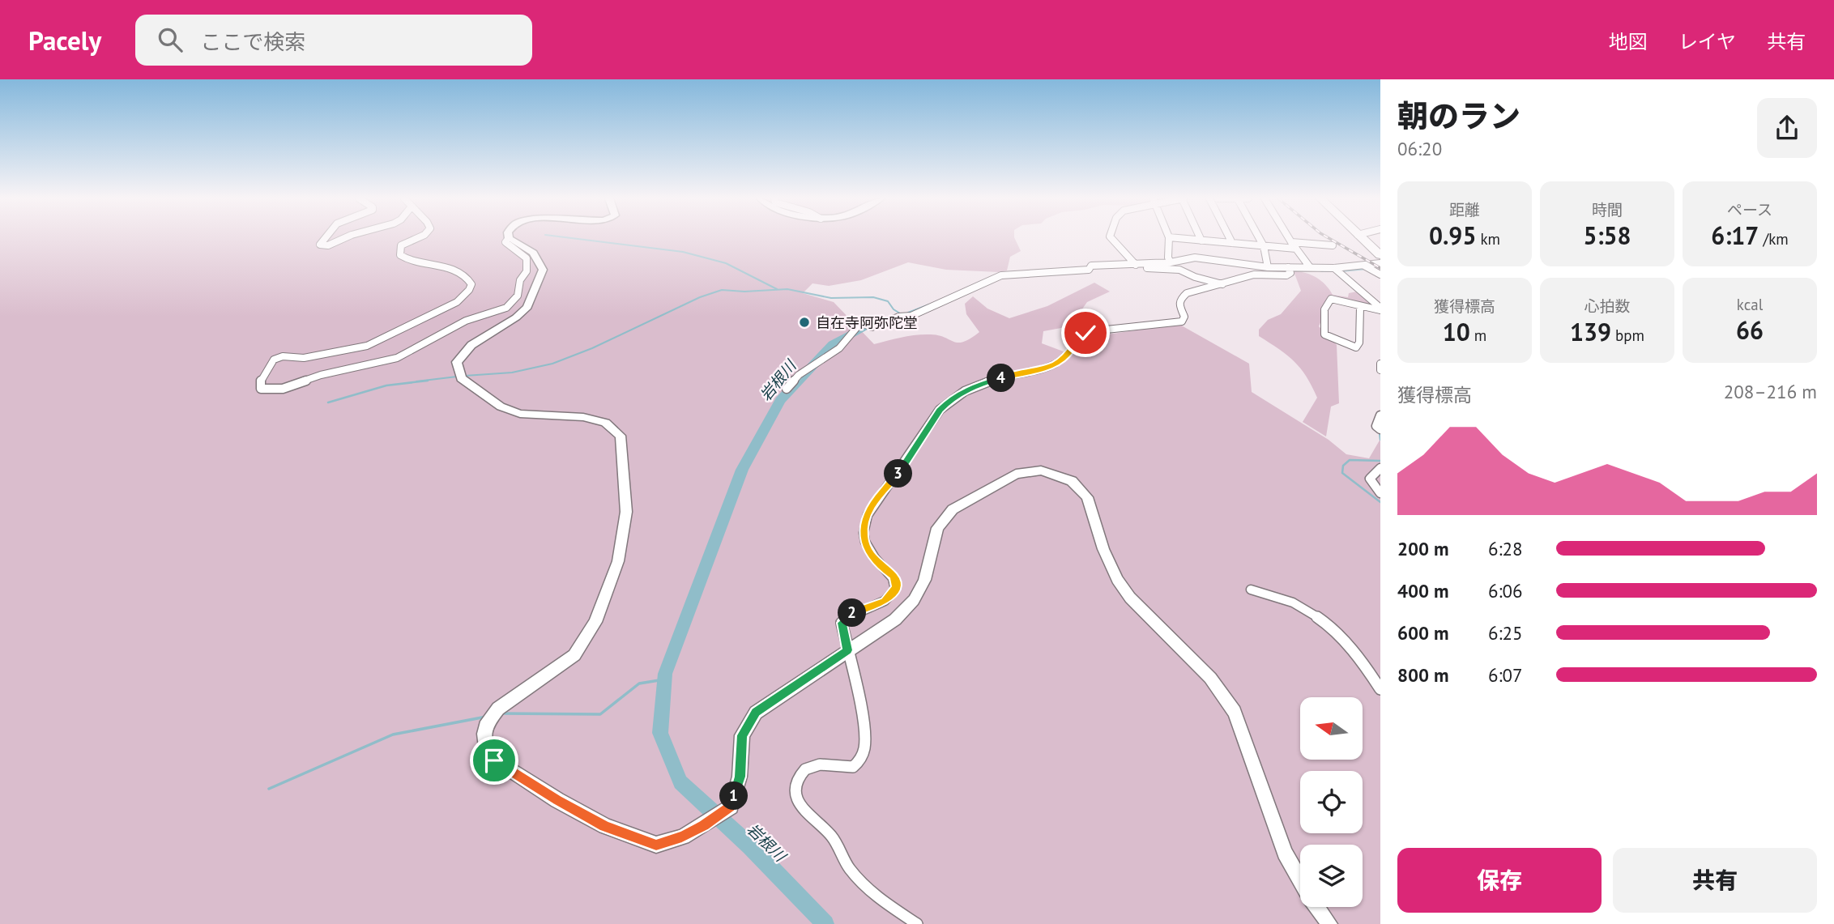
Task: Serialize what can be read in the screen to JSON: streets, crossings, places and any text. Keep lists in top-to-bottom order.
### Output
{
  "water": ["岩根川"],
  "places": ["自在寺阿弥陀堂"],
  "north": "left",
  "page": {
    "header": "Pacely",
    "search": "ここで検索",
    "nav": ["地図", "レイヤ", "共有"],
    "heading": ["朝のラン", "06:20"],
    "stats": [
      ["距離", "0.95 km"],
      ["時間", "5:58"],
      ["ペース", "6:17 /km"],
      ["獲得標高", "10 m"],
      ["心拍数", "139 bpm"],
      ["kcal", "66"]
    ],
    "pins": [
      "4",
      "3",
      "2",
      "1"
    ],
    "chart": ["獲得標高", "208–216 m"],
    "list": [
      {
        "name": "200 m",
        "note": "6:28"
      },
      {
        "name": "400 m",
        "note": "6:06"
      },
      {
        "name": "600 m",
        "note": "6:25"
      },
      {
        "name": "800 m",
        "note": "6:07"
      }
    ],
    "buttons": ["保存", "共有"]
  }
}
